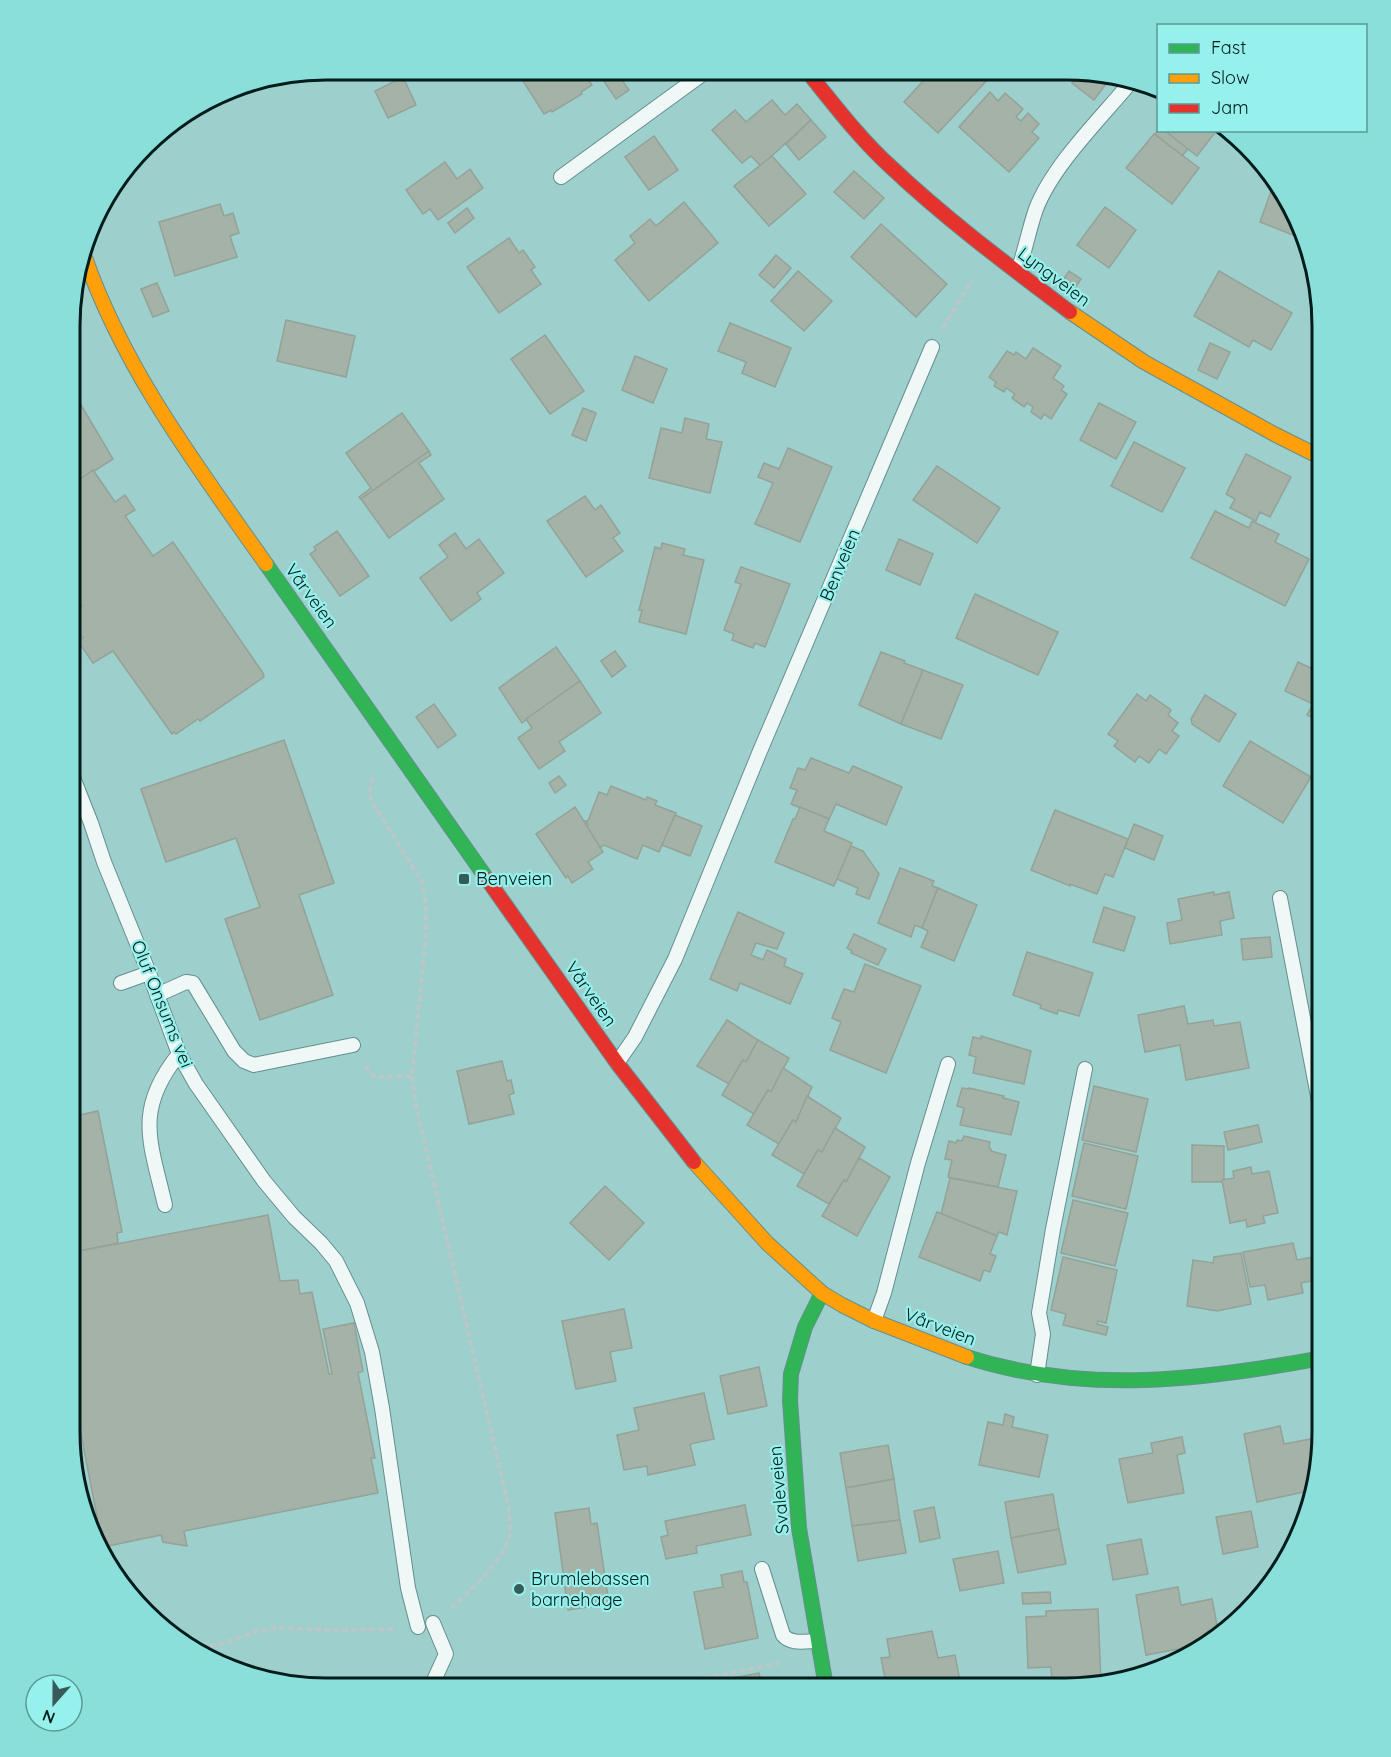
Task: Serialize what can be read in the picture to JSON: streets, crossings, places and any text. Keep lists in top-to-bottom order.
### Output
{
  "streets": {
    "street": ["Lyngveien", "Vårveien", "Svaleveien"],
    "lane": ["Benveien", "Oluf Onsums vei"]
  },
  "crossings": [
    ["Benveien", "Vårveien"],
    ["Vårveien", "Svaleveien"]
  ],
  "places": {
    "transit": ["Benveien"],
    "other": ["Brumlebassen barnehage"]
  },
  "legend": ["Fast", "Slow", "Jam"],
  "north": "bottom"
}
